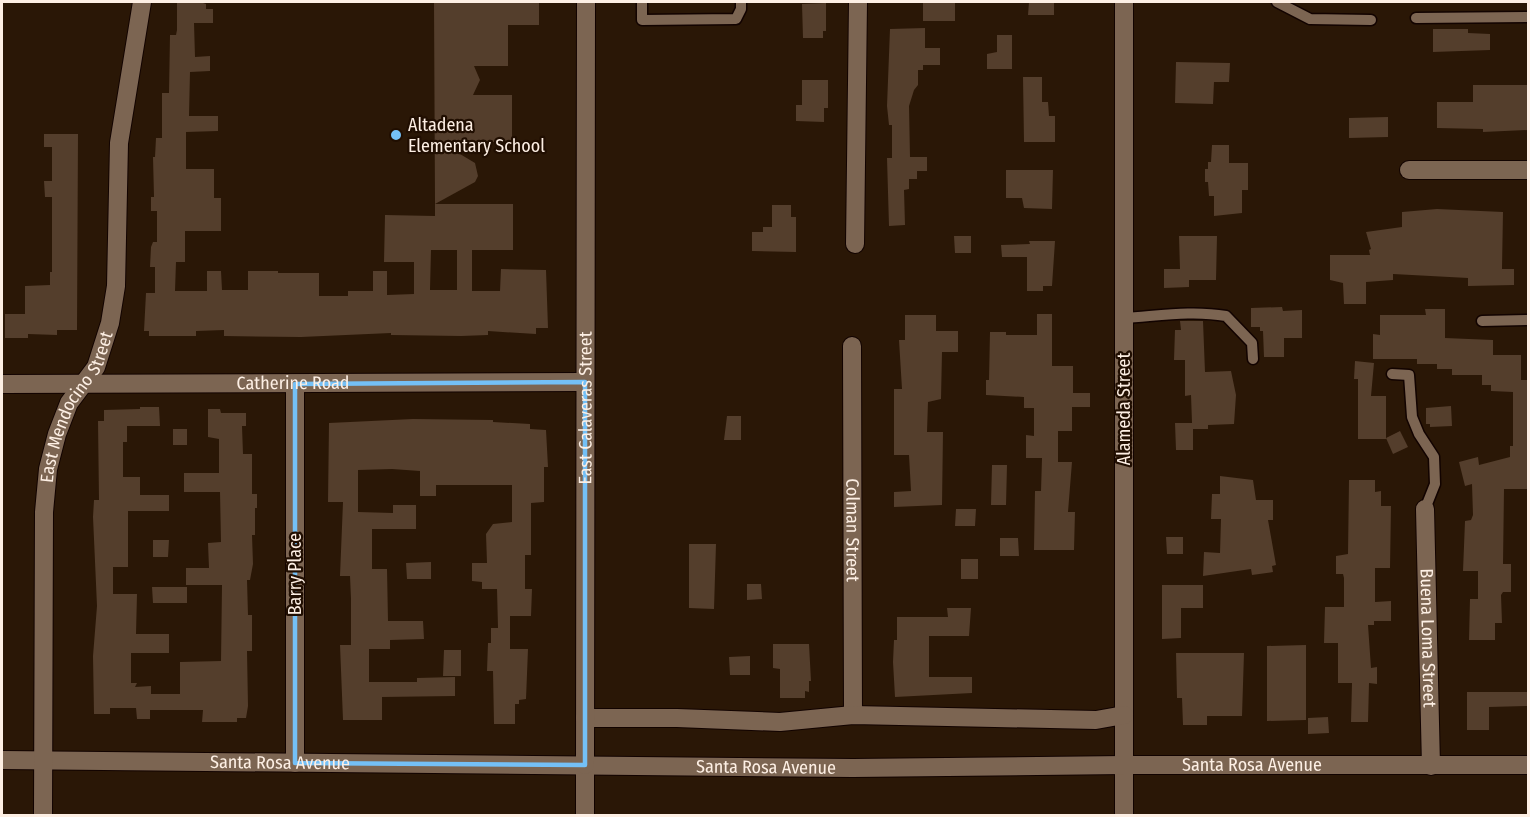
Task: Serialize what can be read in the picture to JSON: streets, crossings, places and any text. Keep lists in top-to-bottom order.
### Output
{
  "streets": {
    "street": [
      "Catherine Road",
      "East Mendocino Street",
      "East Calaveras Street",
      "Alameda Street",
      "Colman Street",
      "Barry Place",
      "Buena Loma Street",
      "Santa Rosa Avenue"
    ]
  },
  "crossings": [
    ["Catherine Road", "East Mendocino Street"],
    ["Catherine Road", "East Calaveras Street"],
    ["Catherine Road", "Barry Place"],
    ["East Mendocino Street", "Santa Rosa Avenue"],
    ["East Calaveras Street", "Santa Rosa Avenue"],
    ["Alameda Street", "Santa Rosa Avenue"],
    ["Barry Place", "Santa Rosa Avenue"],
    ["Buena Loma Street", "Santa Rosa Avenue"]
  ],
  "places": ["Altadena Elementary School"]
}
